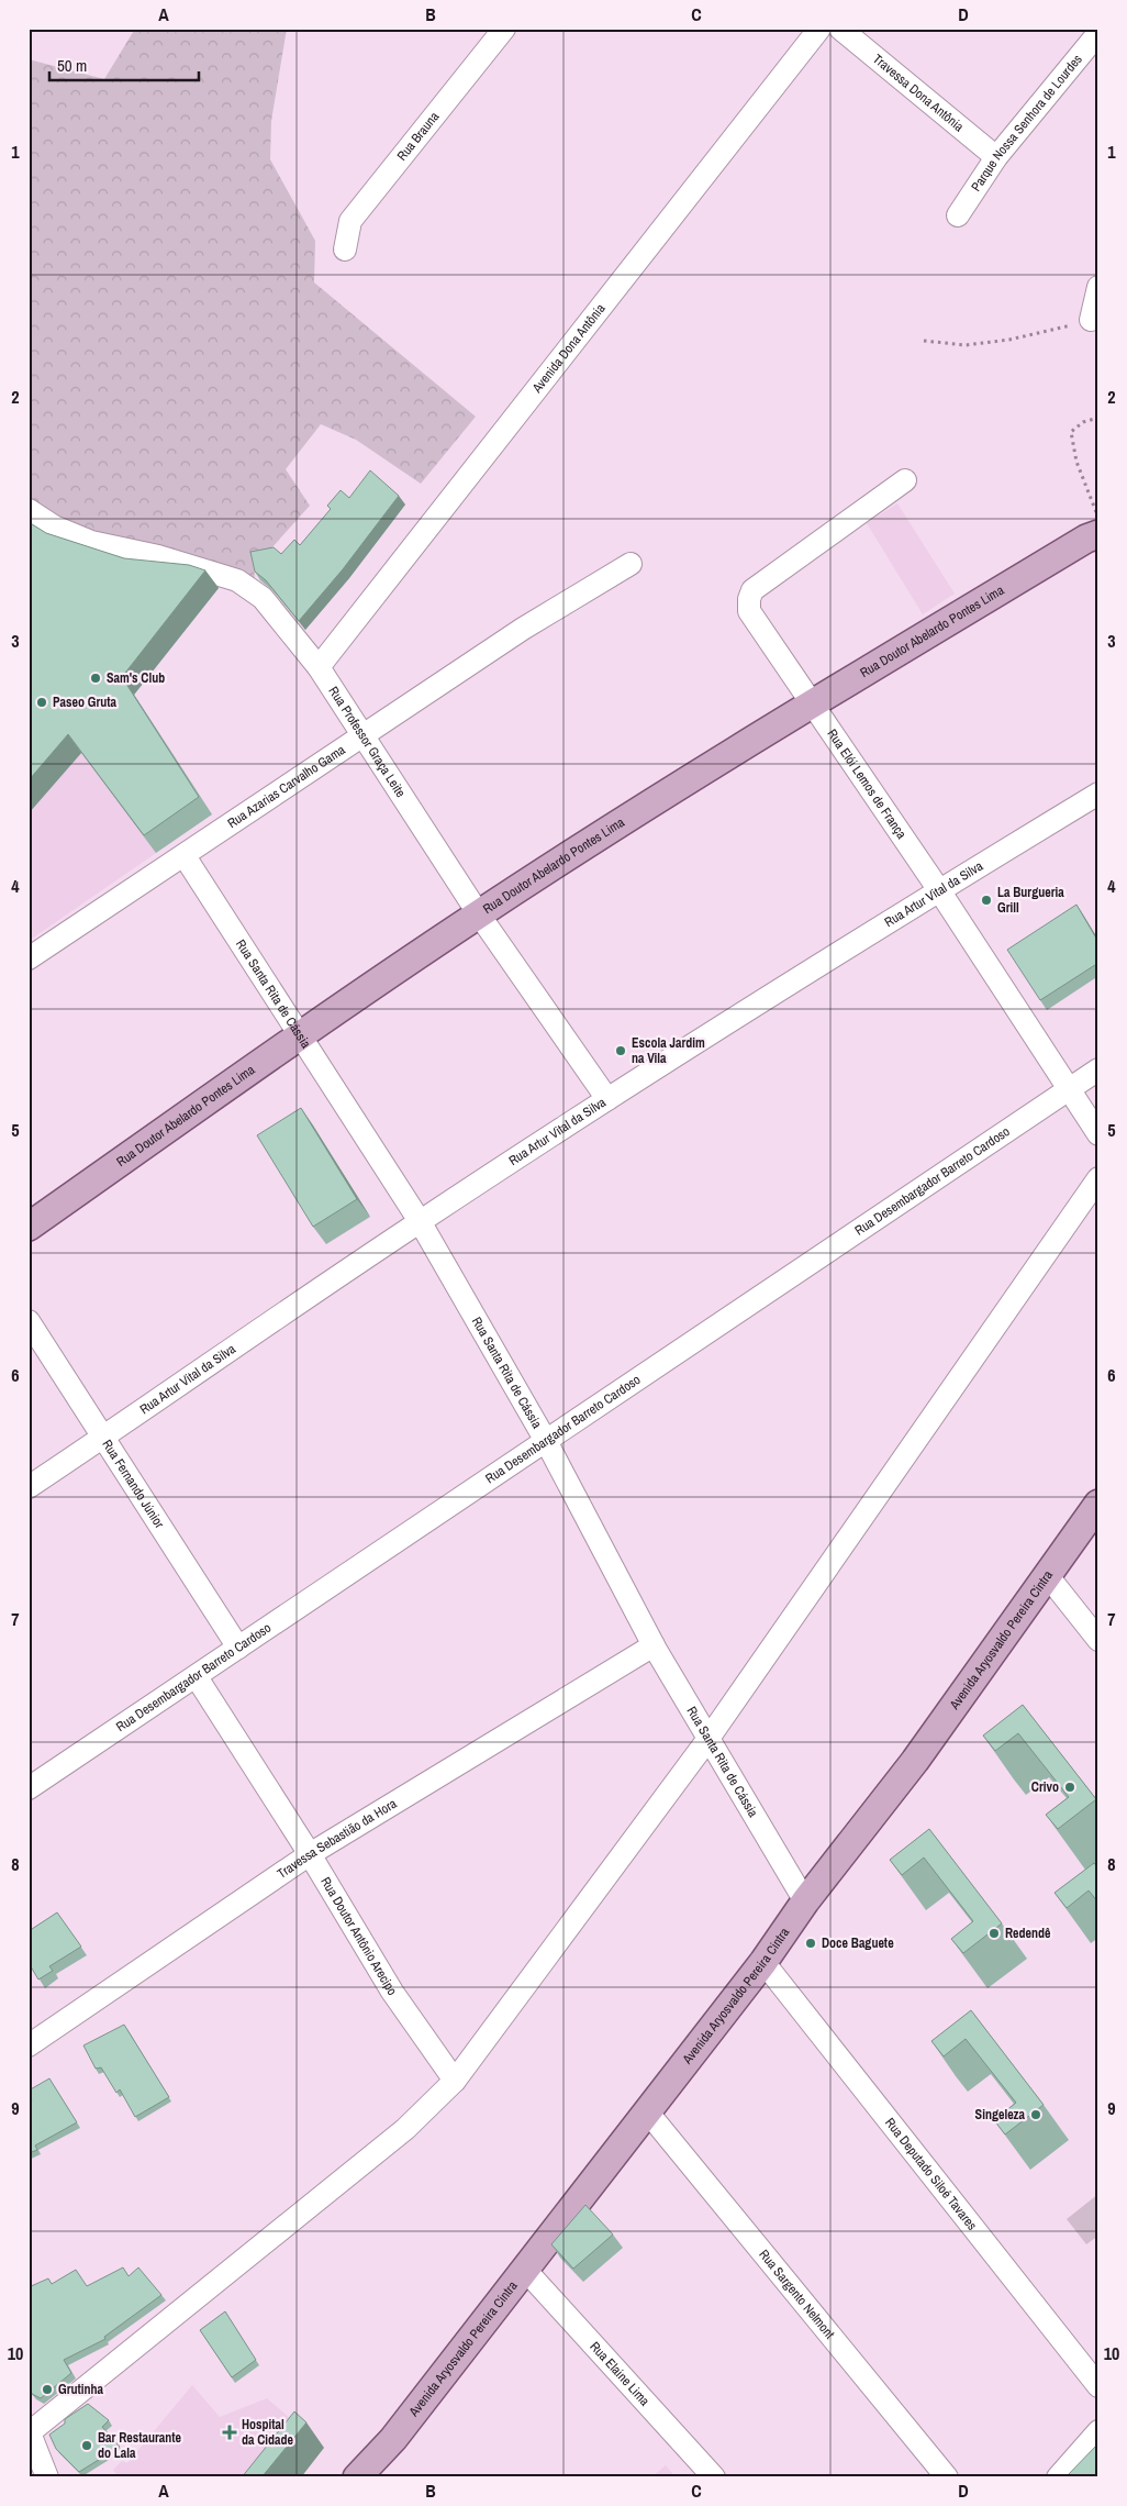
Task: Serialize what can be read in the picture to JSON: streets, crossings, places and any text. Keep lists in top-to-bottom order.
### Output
{
  "streets": {
    "main road": ["Rua Doutor Abelardo Pontes Lima", "Avenida Aryosvaldo Pereira Cintra"],
    "street": [
      "Travessa Dona Antônia",
      "Parque Nossa Senhora de Lourdes",
      "Rua Brauna",
      "Avenida Dona Antônia",
      "Rua Professor Graça Leite",
      "Rua Elói Lemos de França",
      "Rua Azarias Carvalho Gama",
      "Rua Artur Vital da Silva",
      "Rua Santa Rita de Cássia",
      "Rua Desembargador Barreto Cardoso",
      "Rua Fernando Júnior",
      "Travessa Sebastião da Hora",
      "Rua Doutor Antônio Arecipo",
      "Rua Deputado Siloé Tavares",
      "Rua Sargento Nelmont",
      "Rua Elaine Lima"
    ]
  },
  "crossings": [
    ["Travessa Dona Antônia", "Parque Nossa Senhora de Lourdes"],
    ["Avenida Dona Antônia", "Rua Professor Graça Leite"],
    ["Rua Doutor Abelardo Pontes Lima", "Rua Professor Graça Leite"],
    ["Rua Doutor Abelardo Pontes Lima", "Rua Elói Lemos de França"],
    ["Rua Doutor Abelardo Pontes Lima", "Rua Santa Rita de Cássia"],
    ["Rua Professor Graça Leite", "Rua Azarias Carvalho Gama"],
    ["Rua Professor Graça Leite", "Rua Artur Vital da Silva"],
    ["Rua Elói Lemos de França", "Rua Artur Vital da Silva"],
    ["Rua Elói Lemos de França", "Rua Desembargador Barreto Cardoso"],
    ["Rua Azarias Carvalho Gama", "Rua Santa Rita de Cássia"],
    ["Rua Artur Vital da Silva", "Rua Santa Rita de Cássia"],
    ["Rua Artur Vital da Silva", "Rua Fernando Júnior"],
    ["Rua Santa Rita de Cássia", "Rua Desembargador Barreto Cardoso"],
    ["Rua Santa Rita de Cássia", "Avenida Aryosvaldo Pereira Cintra"],
    ["Rua Santa Rita de Cássia", "Travessa Sebastião da Hora"],
    ["Rua Desembargador Barreto Cardoso", "Rua Fernando Júnior"],
    ["Rua Desembargador Barreto Cardoso", "Rua Doutor Antônio Arecipo"],
    ["Avenida Aryosvaldo Pereira Cintra", "Rua Deputado Siloé Tavares"],
    ["Avenida Aryosvaldo Pereira Cintra", "Rua Sargento Nelmont"],
    ["Avenida Aryosvaldo Pereira Cintra", "Rua Elaine Lima"],
    ["Travessa Sebastião da Hora", "Rua Doutor Antônio Arecipo"]
  ],
  "places": {
    "other": [
      "Sam's Club",
      "Paseo Gruta",
      "La Burgueria Grill",
      "Escola Jardim na Vila",
      "Crivo",
      "Redendê",
      "Doce Baguete",
      "Singeleza",
      "Grutinha",
      "Bar Restaurante do Lala"
    ],
    "health": ["Hospital da Cidade"]
  },
  "scale_bar": "50 m",
  "grid": {
    "columns": [
      "A",
      "B",
      "C",
      "D"
    ],
    "rows": [
      "1",
      "2",
      "3",
      "4",
      "5",
      "6",
      "7",
      "8",
      "9",
      "10"
    ]
  }
}
